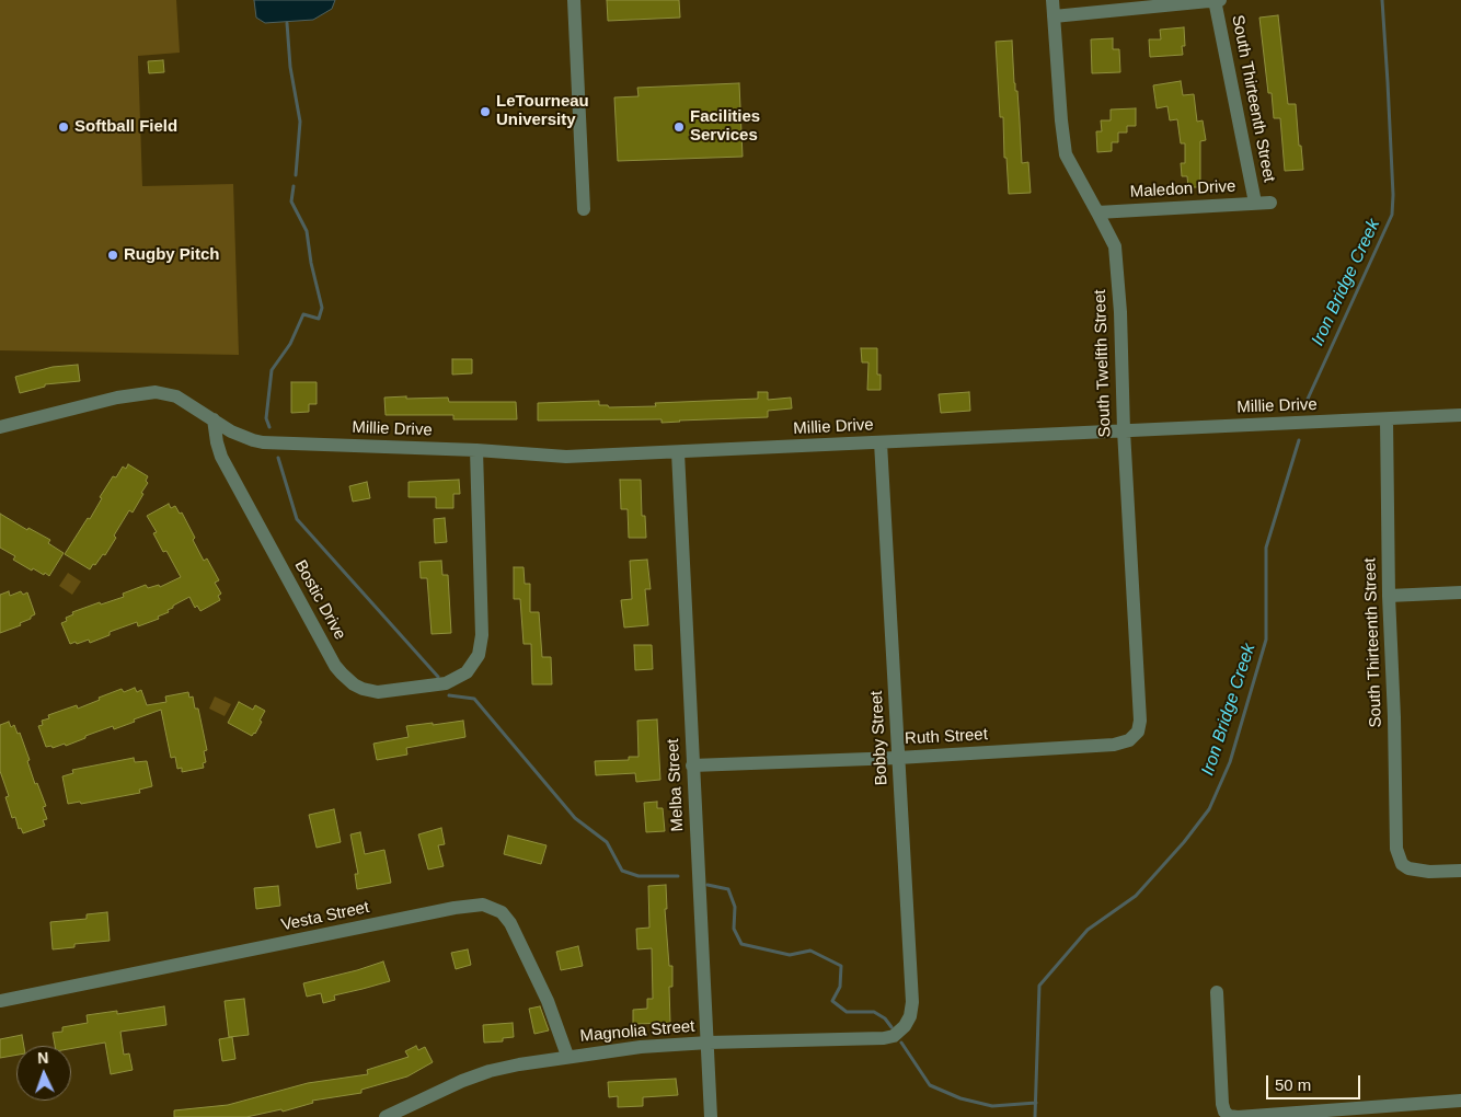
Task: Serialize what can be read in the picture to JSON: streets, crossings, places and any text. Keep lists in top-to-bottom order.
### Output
{
  "streets": {
    "street": [
      "South Thirteenth Street",
      "Maledon Drive",
      "South Twelfth Street",
      "Millie Drive",
      "Bostic Drive",
      "Ruth Street",
      "Bobby Street",
      "Melba Street",
      "Vesta Street",
      "Magnolia Street"
    ]
  },
  "crossings": [
    ["South Thirteenth Street", "Maledon Drive"],
    ["South Thirteenth Street", "Millie Drive"],
    ["Maledon Drive", "South Twelfth Street"],
    ["South Twelfth Street", "Millie Drive"],
    ["South Twelfth Street", "Ruth Street"],
    ["Millie Drive", "Bostic Drive"],
    ["Millie Drive", "Bobby Street"],
    ["Millie Drive", "Melba Street"],
    ["Ruth Street", "Bobby Street"],
    ["Ruth Street", "Melba Street"],
    ["Bobby Street", "Magnolia Street"],
    ["Melba Street", "Magnolia Street"],
    ["Vesta Street", "Magnolia Street"]
  ],
  "water": ["Iron Bridge Creek"],
  "places": [
    "LeTourneau University",
    "Softball Field",
    "Facilities Services",
    "Rugby Pitch"
  ],
  "scale_bar": "50 m",
  "north": "top"
}
